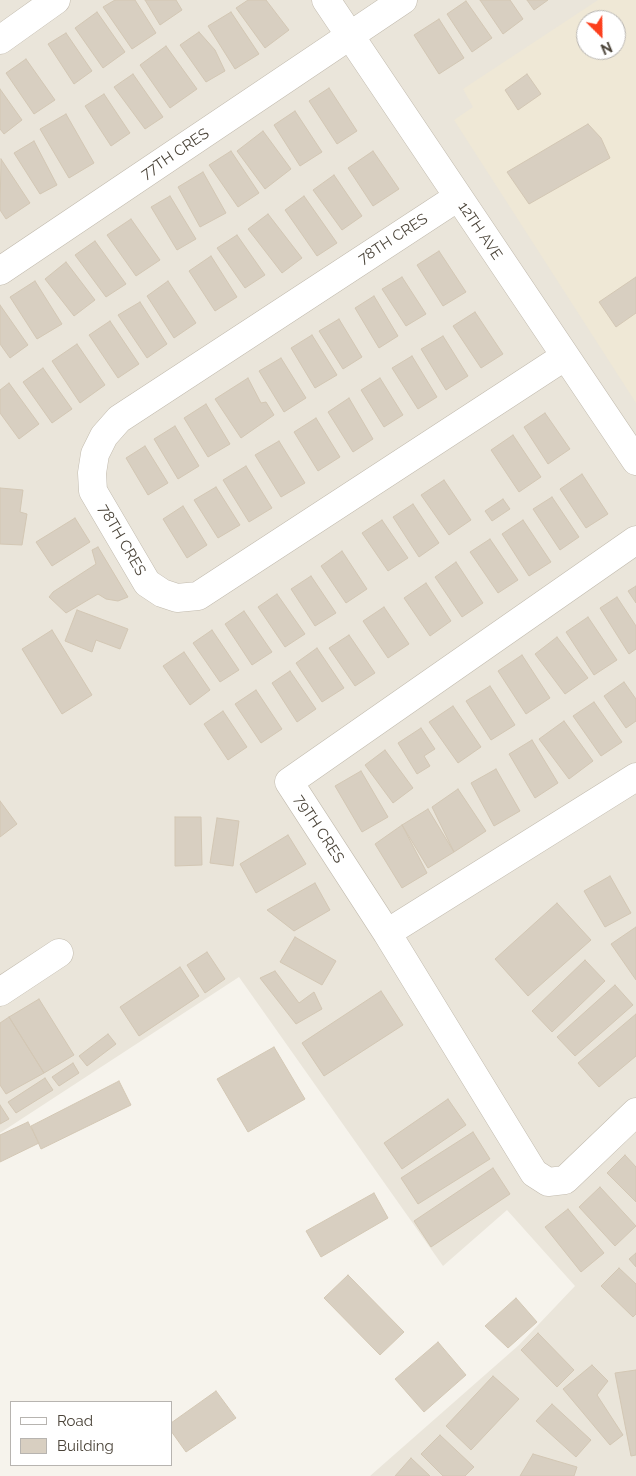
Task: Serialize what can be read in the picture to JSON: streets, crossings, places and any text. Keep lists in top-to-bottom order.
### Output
{
  "streets": {
    "street": [
      "77TH CRES",
      "12TH AVE",
      "78TH CRES",
      "79TH CRES"
    ]
  },
  "crossings": [
    ["77TH CRES", "12TH AVE"],
    ["12TH AVE", "78TH CRES"]
  ],
  "legend": ["Road", "Building"],
  "north": "bottom right"
}
